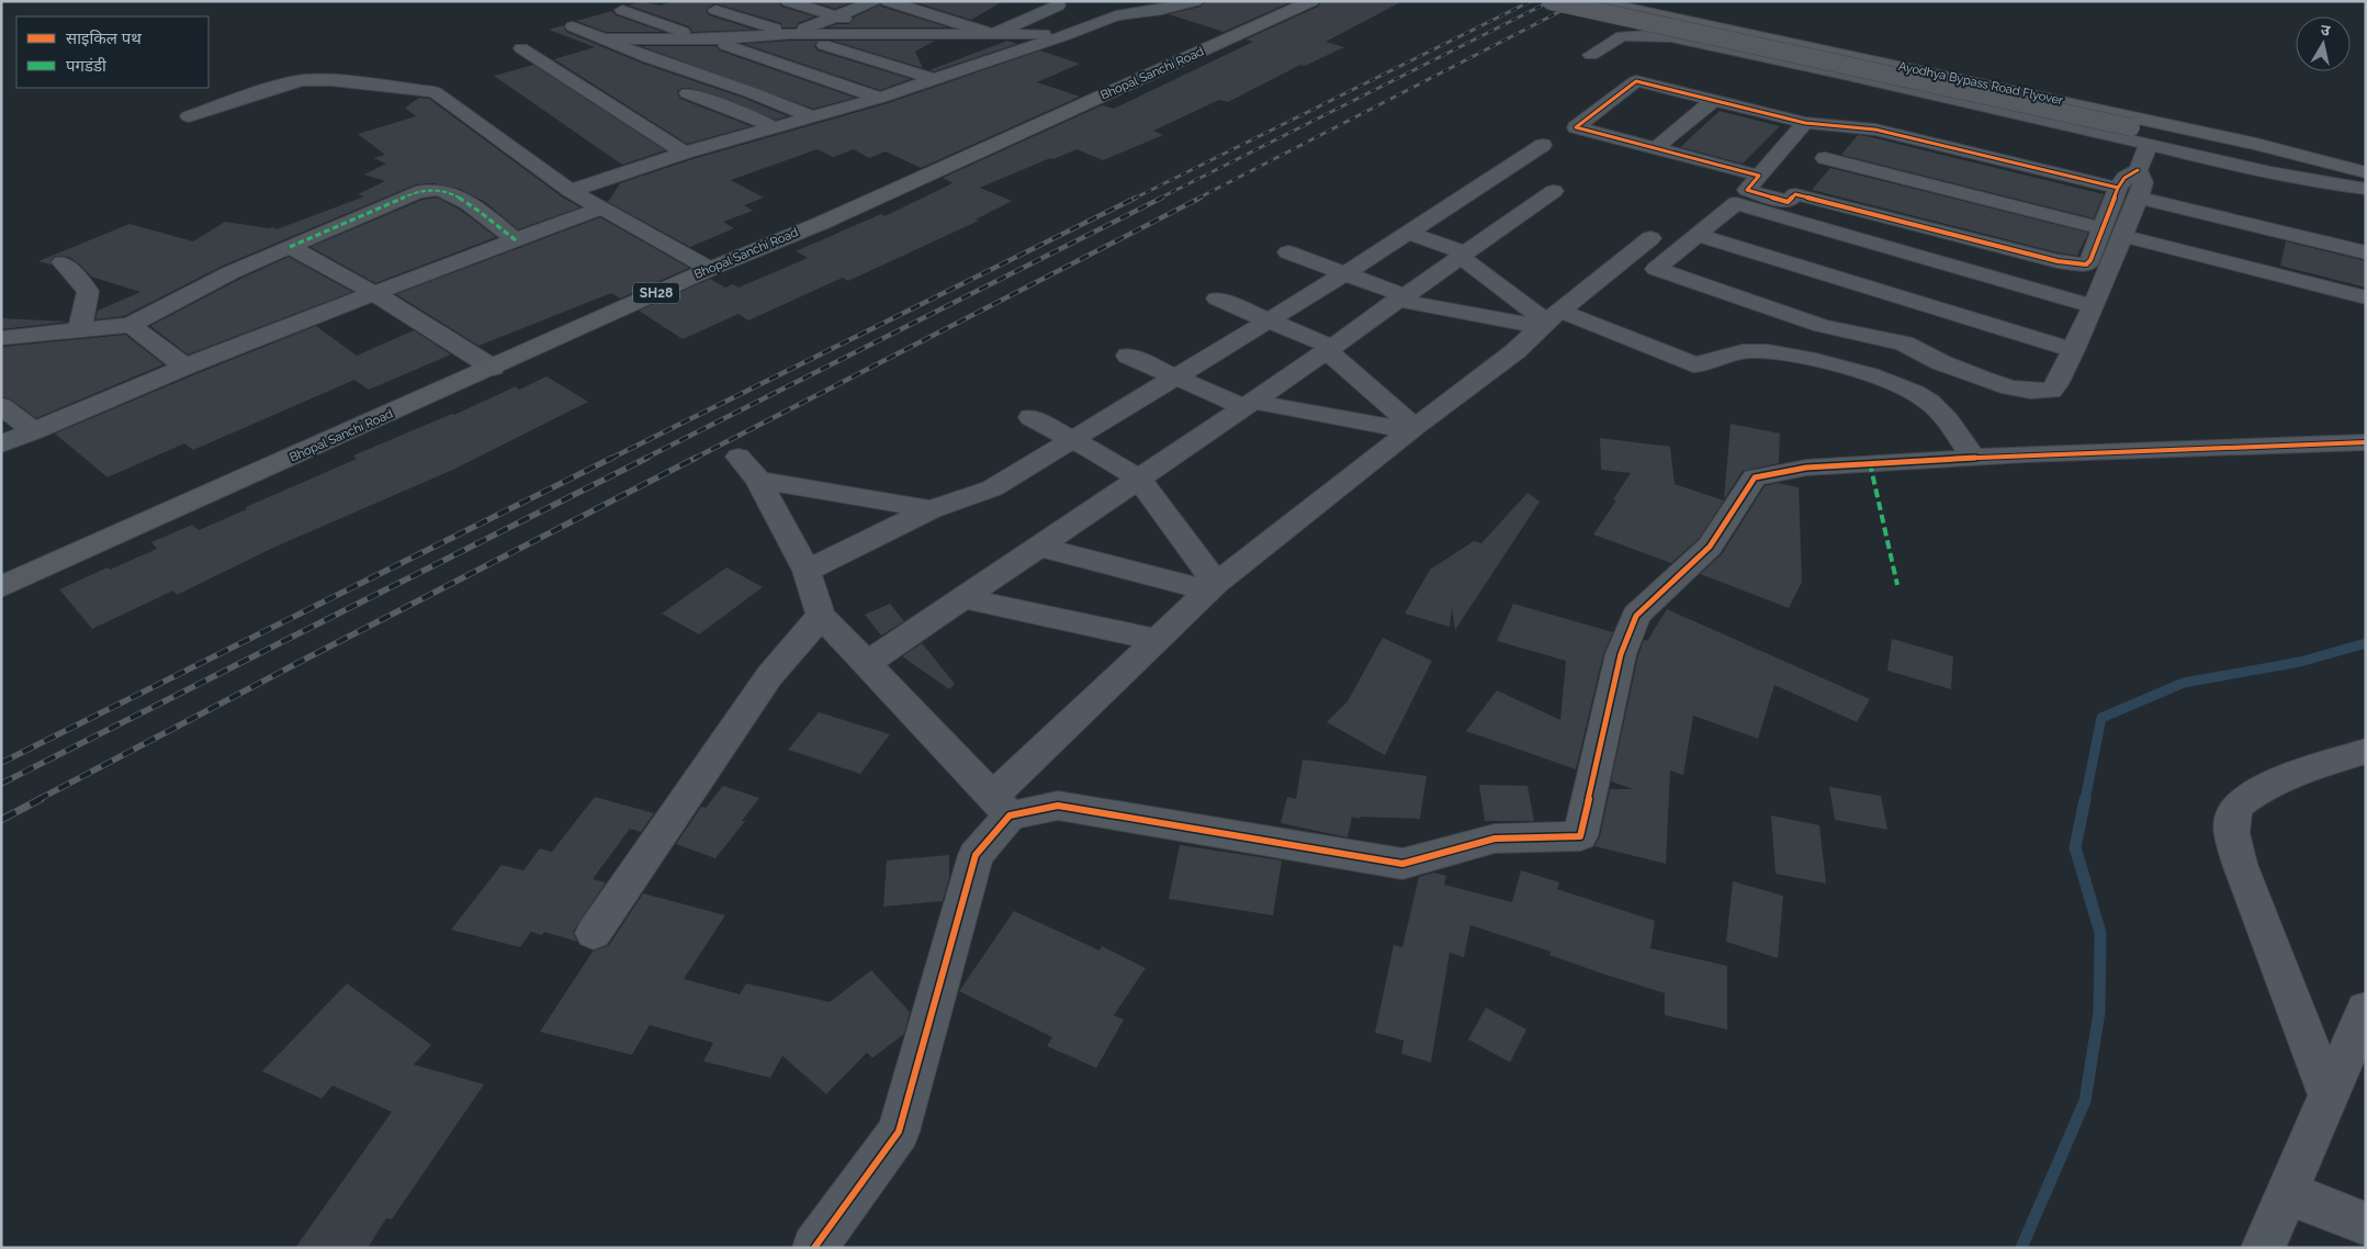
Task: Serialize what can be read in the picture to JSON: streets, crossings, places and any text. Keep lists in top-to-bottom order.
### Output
{
  "streets": {
    "main road": ["Bhopal Sanchi Road", "Ayodhya Bypass Road Flyover", "SH28"]
  },
  "legend": ["साइकिल पथ", "पगडंडी"],
  "north": "top"
}
